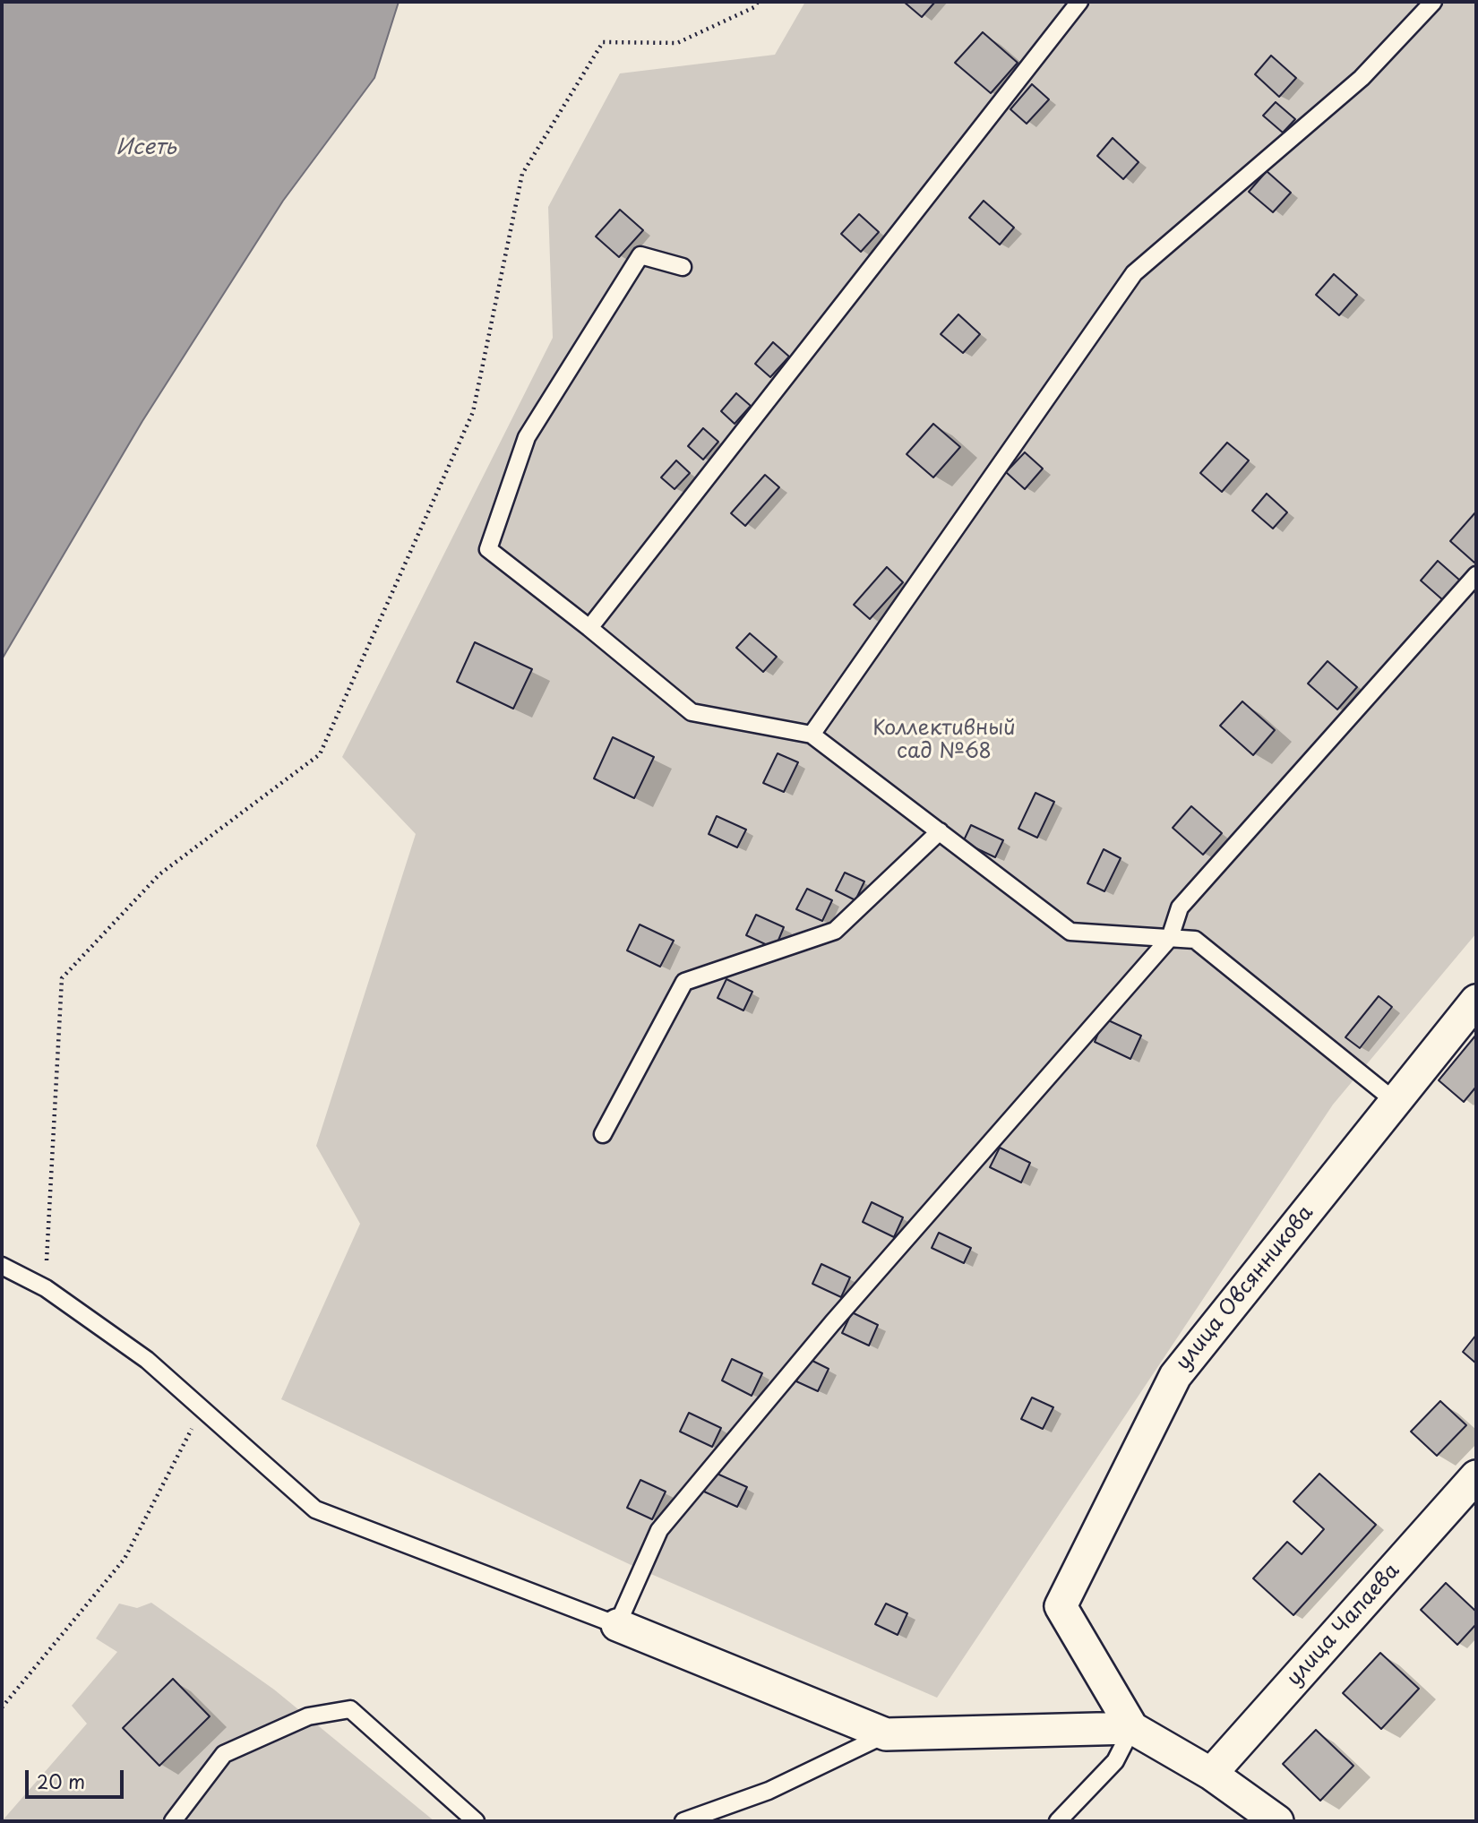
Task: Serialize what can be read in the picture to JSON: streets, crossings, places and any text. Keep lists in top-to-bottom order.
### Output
{
  "streets": {
    "street": ["улица Овсянникова", "улица Чапаева"]
  },
  "water": ["Исеть"],
  "parks": ["Коллективный сад №68"],
  "scale_bar": "20 m"
}
